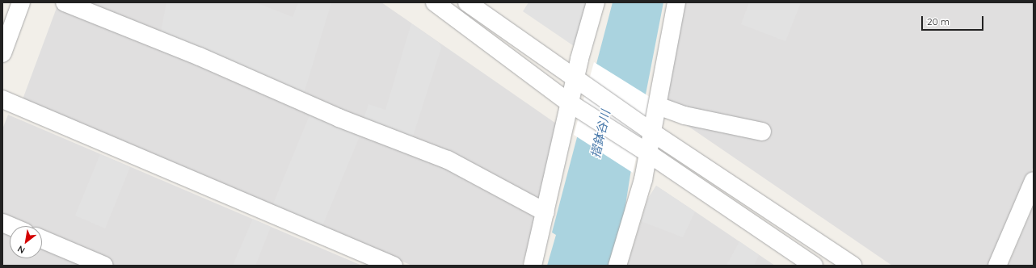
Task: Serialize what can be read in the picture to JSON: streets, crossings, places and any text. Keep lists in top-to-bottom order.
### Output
{
  "water": ["摺鉢谷川"],
  "scale_bar": "20 m",
  "north": "bottom left"
}
